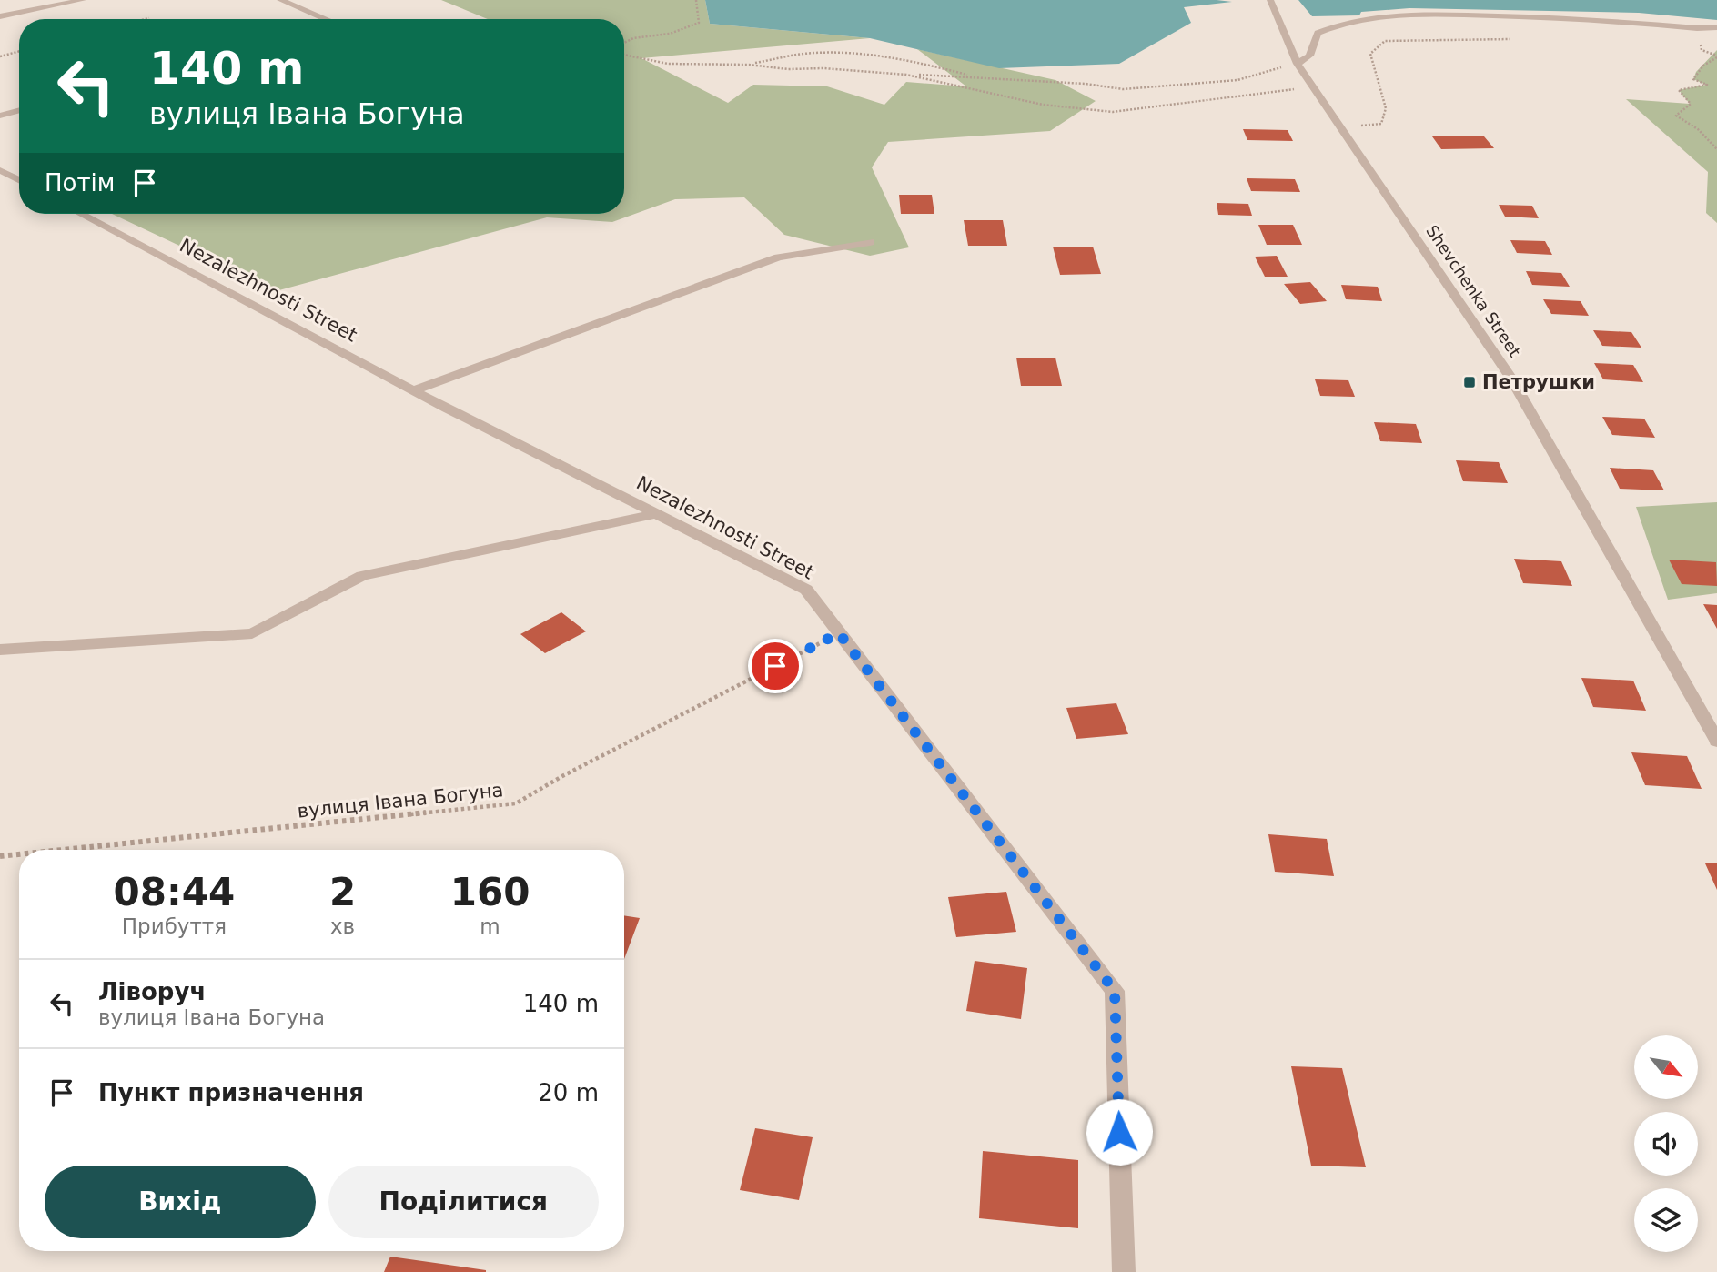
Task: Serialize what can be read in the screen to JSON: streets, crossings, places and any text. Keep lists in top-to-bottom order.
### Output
{
  "streets": {
    "street": ["Nezalezhnosti Street", "Shevchenka Street"],
    "path": ["вулиця Івана Богуна"]
  },
  "crossings": [
    ["Nezalezhnosti Street", "вулиця Івана Богуна"]
  ],
  "places": {
    "transit": ["Петрушки"]
  },
  "north": "bottom right",
  "page": {
    "turn": ["140 m", "вулиця Івана Богуна"],
    "then": "Потім",
    "eta": [
      "08:44",
      "Прибуття",
      "2",
      "хв",
      "160",
      "m"
    ],
    "list": [
      {
        "name": "Ліворуч",
        "note": "вулиця Івана Богуна",
        "value": "140 m"
      },
      {
        "name": "Пункт призначення",
        "value": "20 m"
      }
    ],
    "buttons": ["Вихід", "Поділитися"]
  }
}
